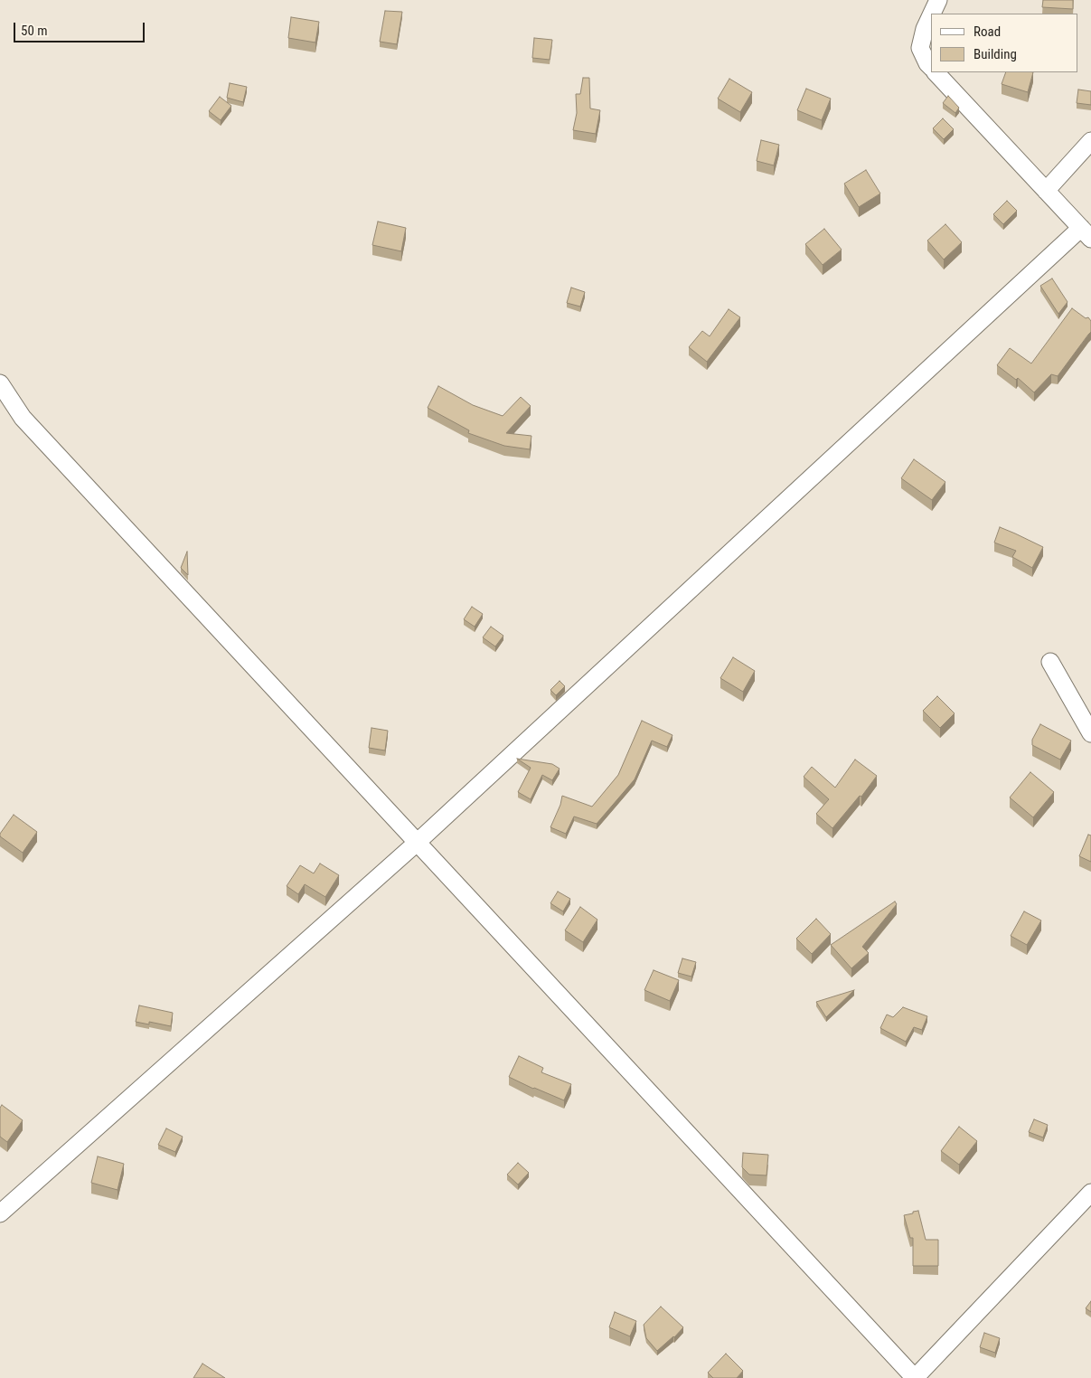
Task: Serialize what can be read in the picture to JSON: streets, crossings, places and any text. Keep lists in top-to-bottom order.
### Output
{
  "legend": ["Road", "Building"],
  "scale_bar": "50 m"
}
